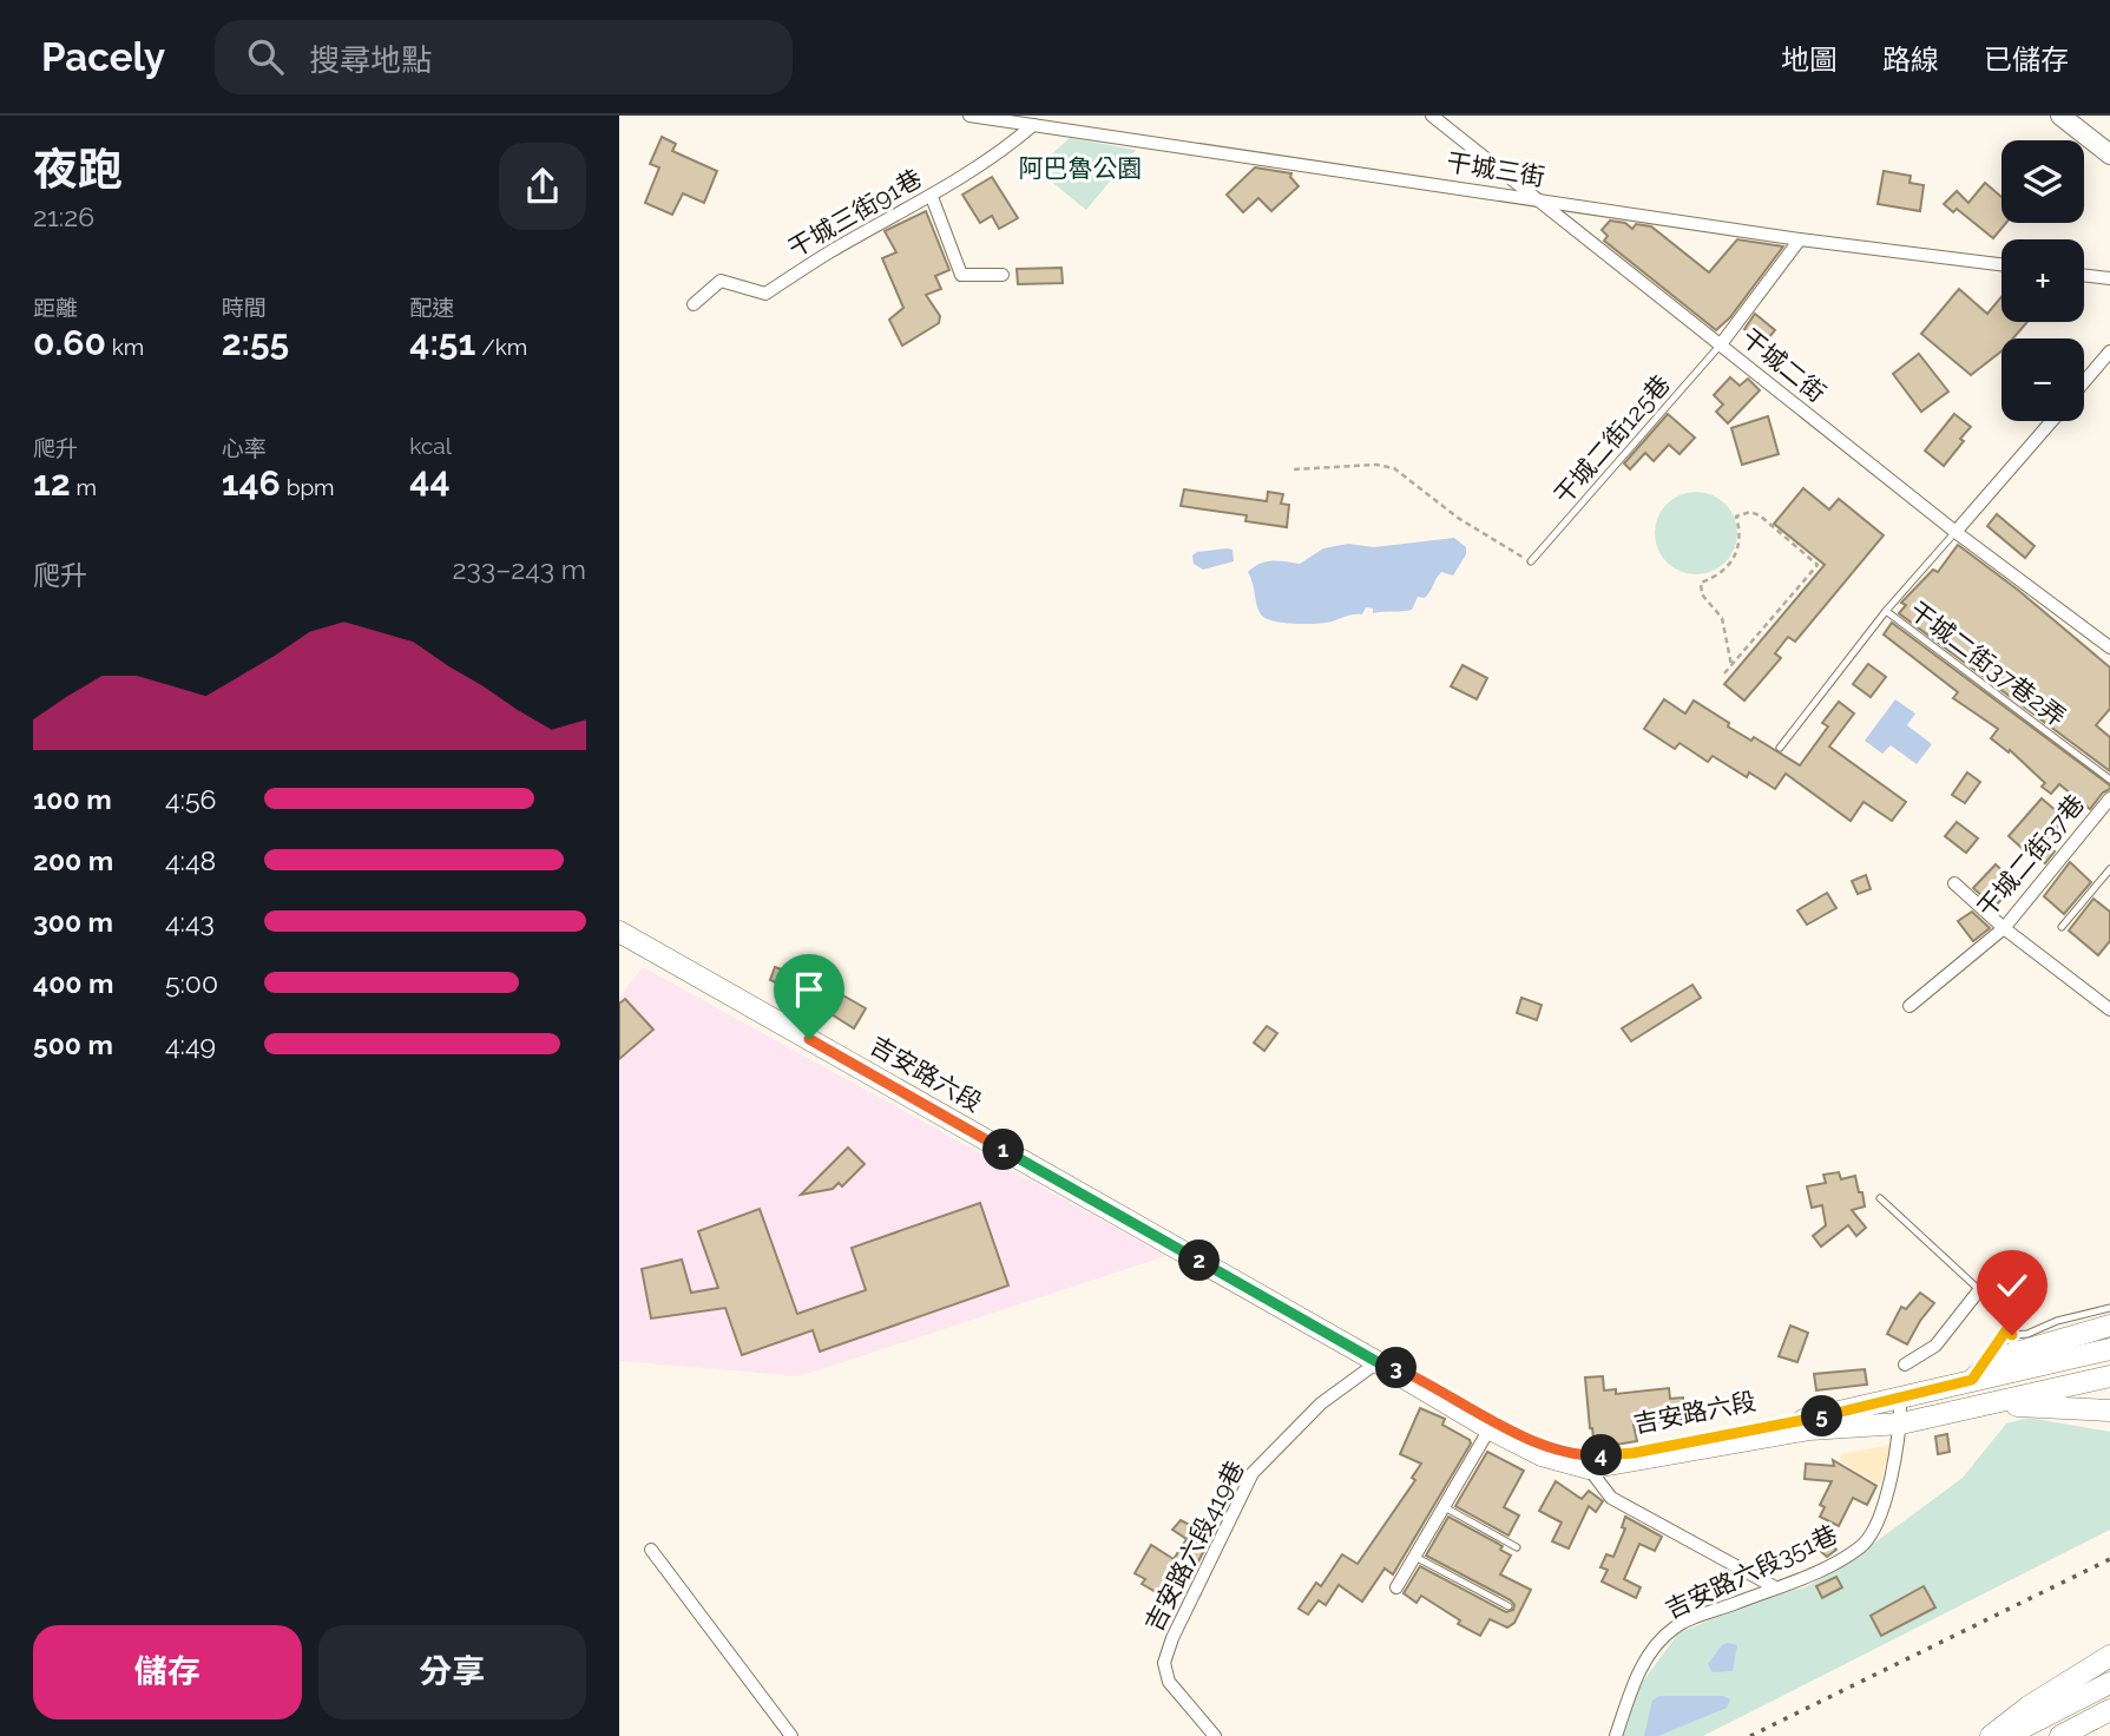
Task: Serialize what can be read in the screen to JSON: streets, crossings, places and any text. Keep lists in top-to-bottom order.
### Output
{
  "streets": {
    "main road": ["吉安路六段"],
    "street": [
      "干城三街",
      "干城三街91巷",
      "干城二街",
      "干城二街37巷",
      "吉安路六段419巷",
      "吉安路六段351巷"
    ],
    "lane": ["干城二街125巷", "干城二街37巷2弄"]
  },
  "crossings": [
    ["干城三街", "干城三街91巷"],
    ["干城三街", "干城二街"],
    ["干城二街", "干城二街125巷"],
    ["干城二街", "干城二街37巷2弄"],
    ["吉安路六段", "吉安路六段419巷"],
    ["吉安路六段", "吉安路六段351巷"]
  ],
  "parks": ["阿巴魯公園"],
  "page": {
    "header": "Pacely",
    "search": "搜尋地點",
    "nav": ["地圖", "路線", "已儲存"],
    "heading": ["夜跑", "21:26"],
    "map_buttons": ["+", "−"],
    "stats": [
      ["距離", "0.60 km"],
      ["時間", "2:55"],
      ["配速", "4:51 /km"],
      ["爬升", "12 m"],
      ["心率", "146 bpm"],
      ["kcal", "44"]
    ],
    "chart": ["爬升", "233–243 m"],
    "list": [
      {
        "name": "100 m",
        "note": "4:56"
      },
      {
        "name": "200 m",
        "note": "4:48"
      },
      {
        "name": "300 m",
        "note": "4:43"
      },
      {
        "name": "400 m",
        "note": "5:00"
      },
      {
        "name": "500 m",
        "note": "4:49"
      }
    ],
    "pins": [
      "1",
      "2",
      "3",
      "5",
      "4"
    ],
    "buttons": ["儲存", "分享"]
  }
}
